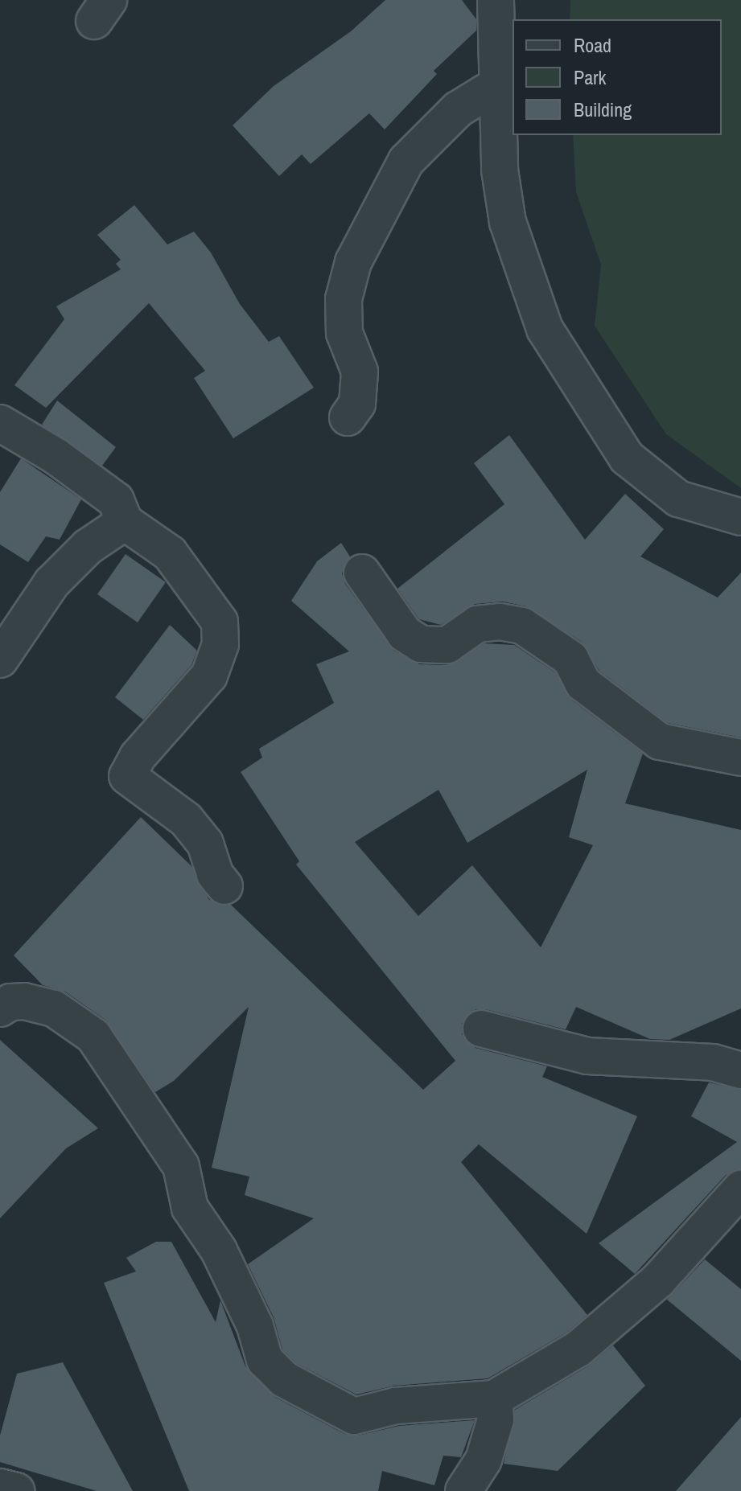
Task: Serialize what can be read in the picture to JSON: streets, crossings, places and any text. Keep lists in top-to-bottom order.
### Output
{
  "legend": ["Road", "Park", "Building"]
}
